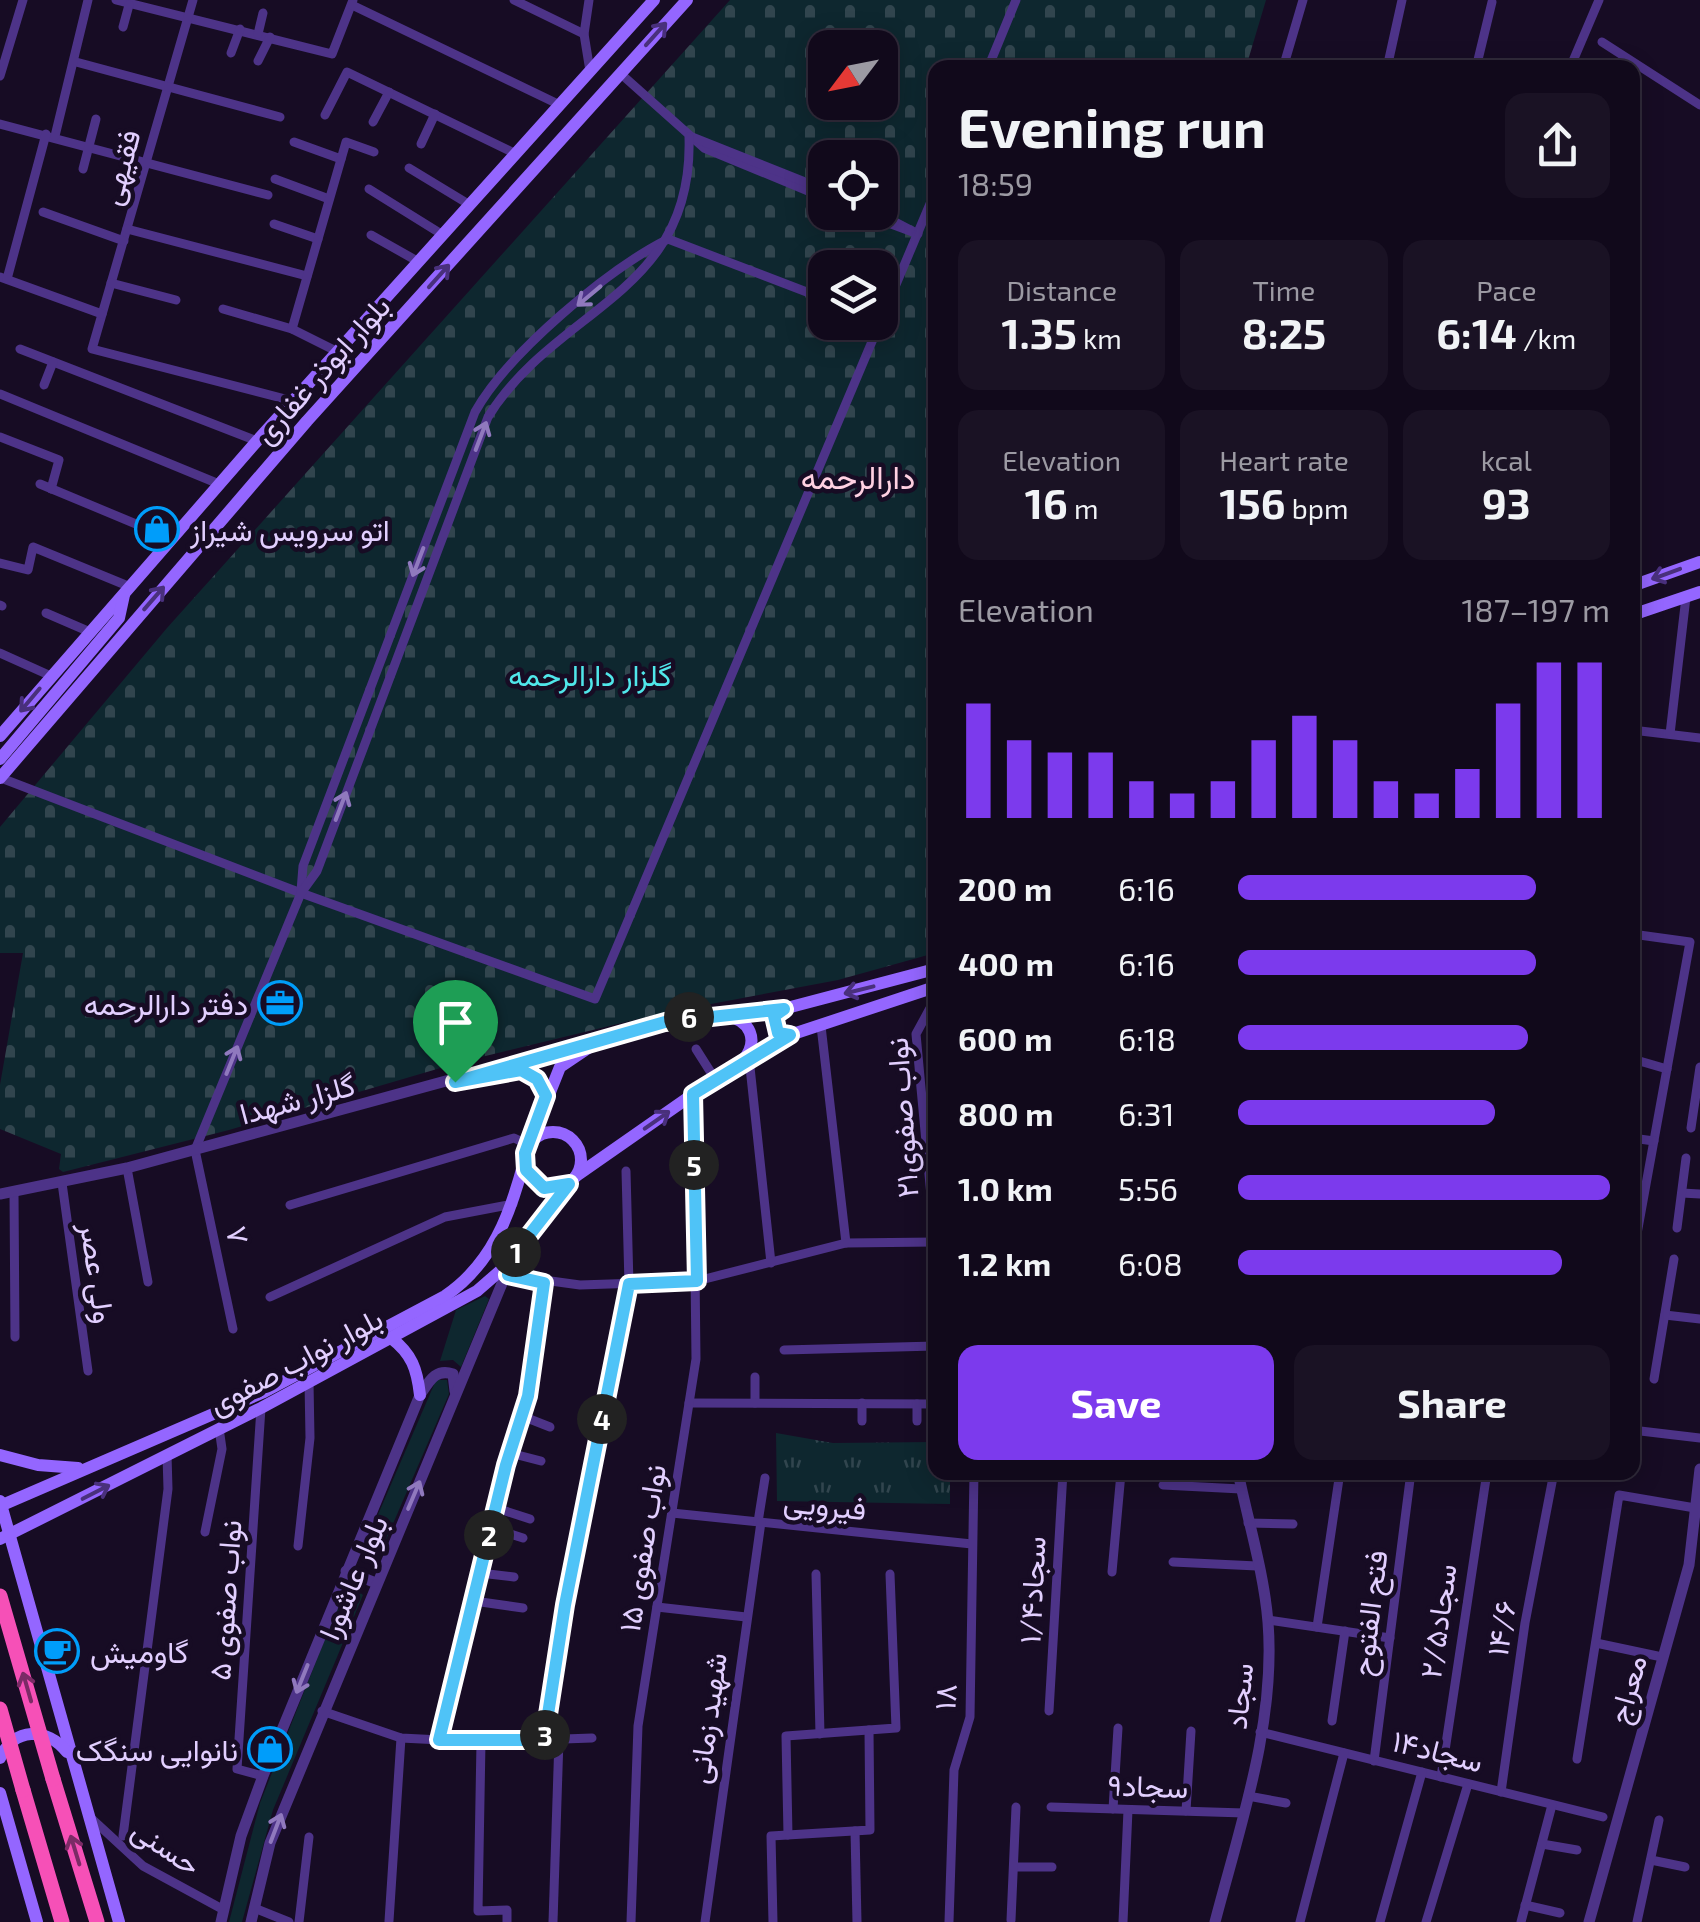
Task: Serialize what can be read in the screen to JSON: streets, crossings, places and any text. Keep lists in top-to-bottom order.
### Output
{
  "streets": {
    "main road": ["بلوار ابوذر غفاری", "بلوار نواب صفوی"],
    "street": [
      "فقیهی",
      "گلزار شهدا",
      "۲۱نواب صفوی",
      "۷",
      "ولی عصر",
      "فیرویی",
      "نواب صفوی ۱۵",
      "بلوار عاشورا",
      "۱/۴سجاد",
      "نواب صفوی ۵",
      "فتح الفتوح",
      "۲/۵سجاد",
      "۱۴/۶",
      "معراج",
      "سجاد",
      "۱۸",
      "شهید زمانی",
      "۱۴سجاد",
      "۹سجاد",
      "حسنی"
    ]
  },
  "crossings": [
    ["فقیهی", "بلوار ابوذر غفاری"],
    ["گلزار شهدا", "۷"],
    ["گلزار شهدا", "ولی عصر"],
    ["بلوار نواب صفوی", "نواب صفوی ۱۵"],
    ["بلوار نواب صفوی", "بلوار عاشورا"],
    ["بلوار نواب صفوی", "نواب صفوی ۵"],
    ["فیرویی", "نواب صفوی ۱۵"],
    ["فیرویی", "۱۸"],
    ["فیرویی", "شهید زمانی"],
    ["بلوار عاشورا", "نواب صفوی ۵"],
    ["بلوار عاشورا", "حسنی"],
    ["فتح الفتوح", "۱۴سجاد"],
    ["۲/۵سجاد", "۱۴سجاد"],
    ["۱۴/۶", "۱۴سجاد"],
    ["سجاد", "۱۴سجاد"],
    ["سجاد", "۹سجاد"]
  ],
  "districts": ["دارالرحمه"],
  "parks": ["گلزار دارالرحمه"],
  "places": {
    "shop": ["اتو سرویس شیراز", "نانوایی سنگک"],
    "office": ["دفتر دارالرحمه"],
    "cafe": ["گاومیش"]
  },
  "north": "bottom left",
  "page": {
    "heading": ["Evening run", "18:59"],
    "stats": [
      ["Distance", "1.35 km"],
      ["Time", "8:25"],
      ["Pace", "6:14 /km"],
      ["Elevation", "16 m"],
      ["Heart rate", "156 bpm"],
      ["kcal", "93"]
    ],
    "chart": ["Elevation", "187–197 m"],
    "list": [
      {
        "name": "200 m",
        "note": "6:16"
      },
      {
        "name": "400 m",
        "note": "6:16"
      },
      {
        "name": "600 m",
        "note": "6:18"
      },
      {
        "name": "800 m",
        "note": "6:31"
      },
      {
        "name": "1.0 km",
        "note": "5:56"
      },
      {
        "name": "1.2 km",
        "note": "6:08"
      }
    ],
    "pins": [
      "6",
      "5",
      "1",
      "4",
      "2",
      "3"
    ],
    "buttons": ["Save", "Share"]
  }
}
